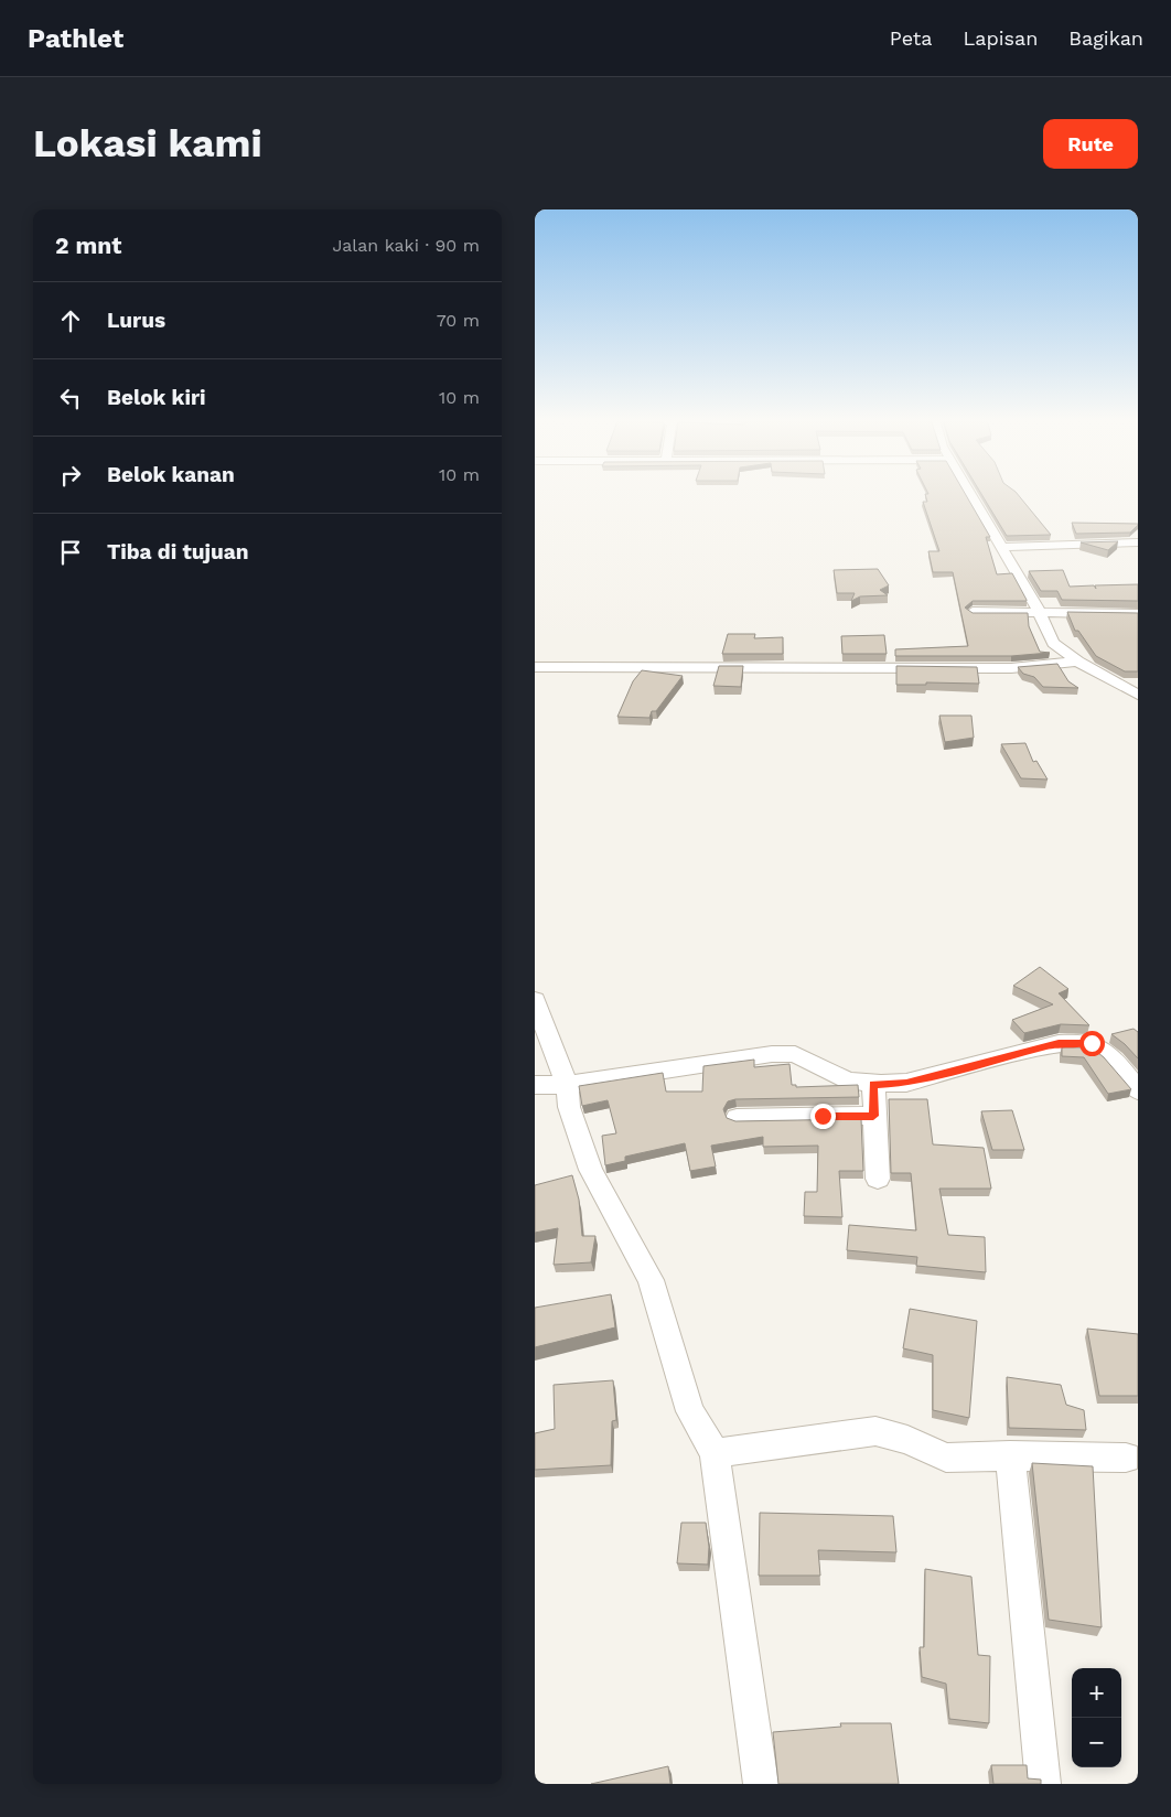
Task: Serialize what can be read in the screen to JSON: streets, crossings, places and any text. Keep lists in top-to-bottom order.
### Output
{
  "page": {
    "header": "Pathlet",
    "nav": ["Peta", "Lapisan", "Bagikan"],
    "buttons": "Rute",
    "title": "Lokasi kami",
    "heading": ["2 mnt", "Jalan kaki · 90 m"],
    "list": [
      ["Lurus", "70 m"],
      ["Belok kiri", "10 m"],
      ["Belok kanan", "10 m"],
      "Tiba di tujuan"
    ],
    "map_buttons": ["+", "−"]
  }
}
